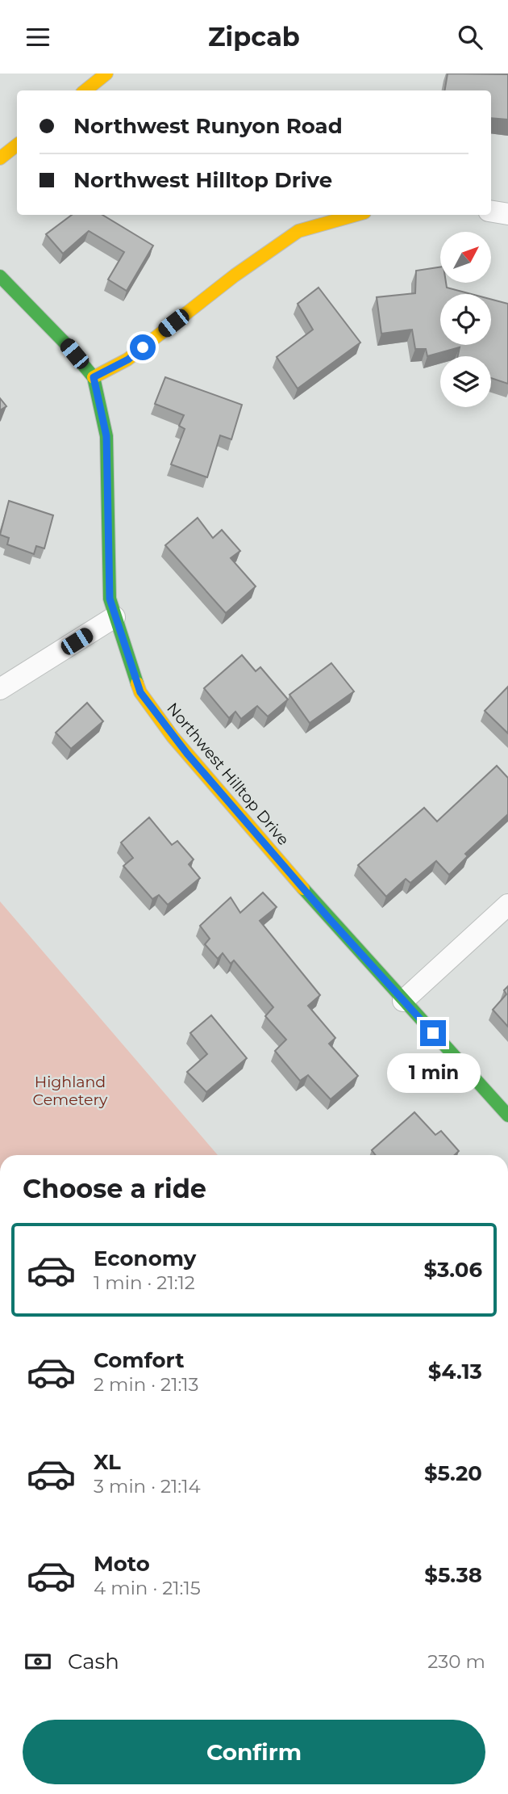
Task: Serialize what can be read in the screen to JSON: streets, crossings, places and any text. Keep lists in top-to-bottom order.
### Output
{
  "streets": {
    "street": ["Northwest Hilltop Drive"]
  },
  "parks": ["Highland Cemetery"],
  "north": "top right",
  "page": {
    "header": "Zipcab",
    "banner": ["Northwest Runyon Road", "Northwest Hilltop Drive"],
    "bubble": "1 min",
    "heading": "Choose a ride",
    "list": [
      {
        "name": "Economy",
        "note": "1 min · 21:12",
        "value": "$3.06"
      },
      {
        "name": "Comfort",
        "note": "2 min · 21:13",
        "value": "$4.13"
      },
      {
        "name": "XL",
        "note": "3 min · 21:14",
        "value": "$5.20"
      },
      {
        "name": "Moto",
        "note": "4 min · 21:15",
        "value": "$5.38"
      }
    ],
    "pay": ["Cash", "230 m"],
    "buttons": "Confirm"
  }
}
